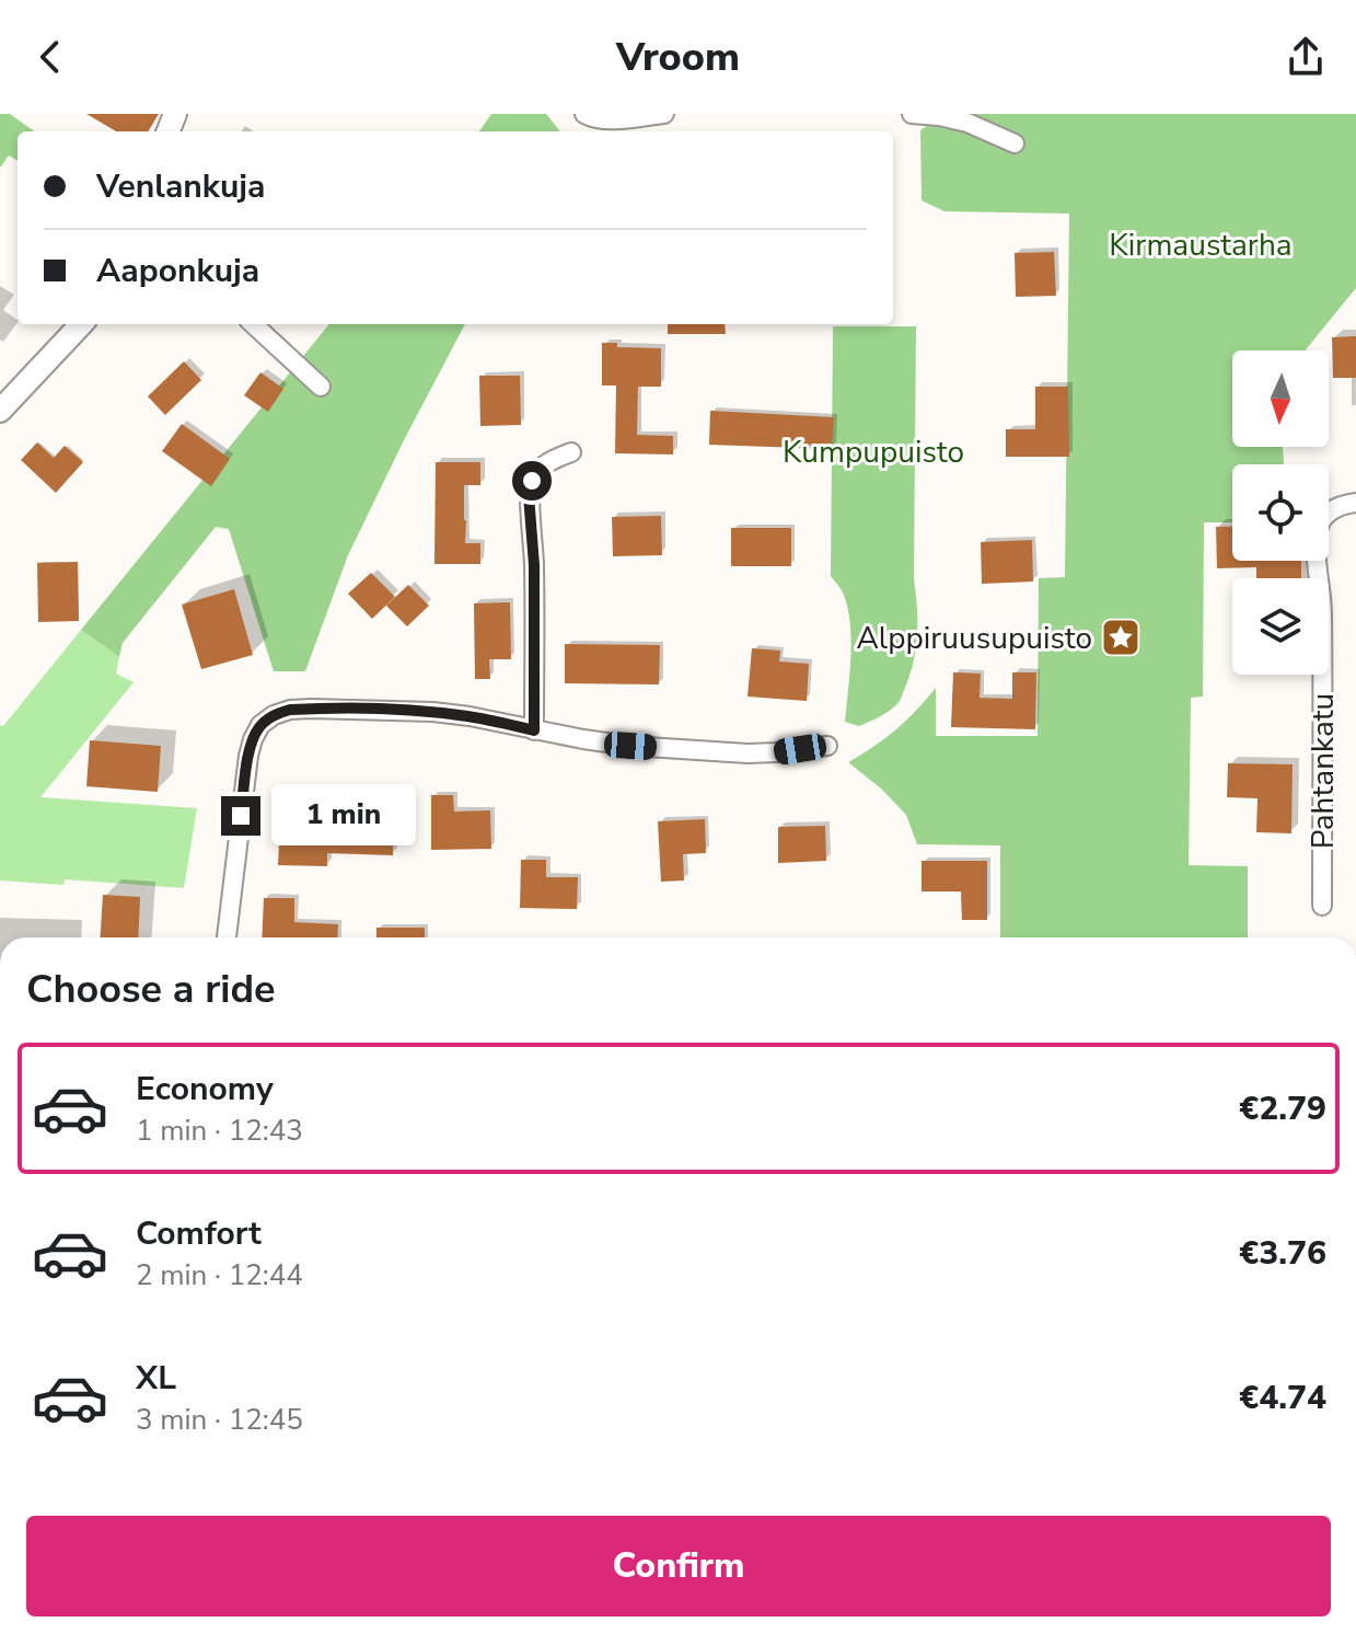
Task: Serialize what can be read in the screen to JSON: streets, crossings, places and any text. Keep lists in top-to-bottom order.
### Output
{
  "streets": {
    "street": ["Pahtankatu"]
  },
  "parks": ["Kirmaustarha", "Kumpupuisto"],
  "places": {
    "place": ["Alppiruusupuisto"]
  },
  "north": "bottom",
  "page": {
    "header": "Vroom",
    "banner": ["Venlankuja", "Aaponkuja"],
    "bubble": "1 min",
    "heading": "Choose a ride",
    "list": [
      {
        "name": "Economy",
        "note": "1 min · 12:43",
        "value": "€2.79"
      },
      {
        "name": "Comfort",
        "note": "2 min · 12:44",
        "value": "€3.76"
      },
      {
        "name": "XL",
        "note": "3 min · 12:45",
        "value": "€4.74"
      }
    ],
    "buttons": "Confirm"
  }
}
